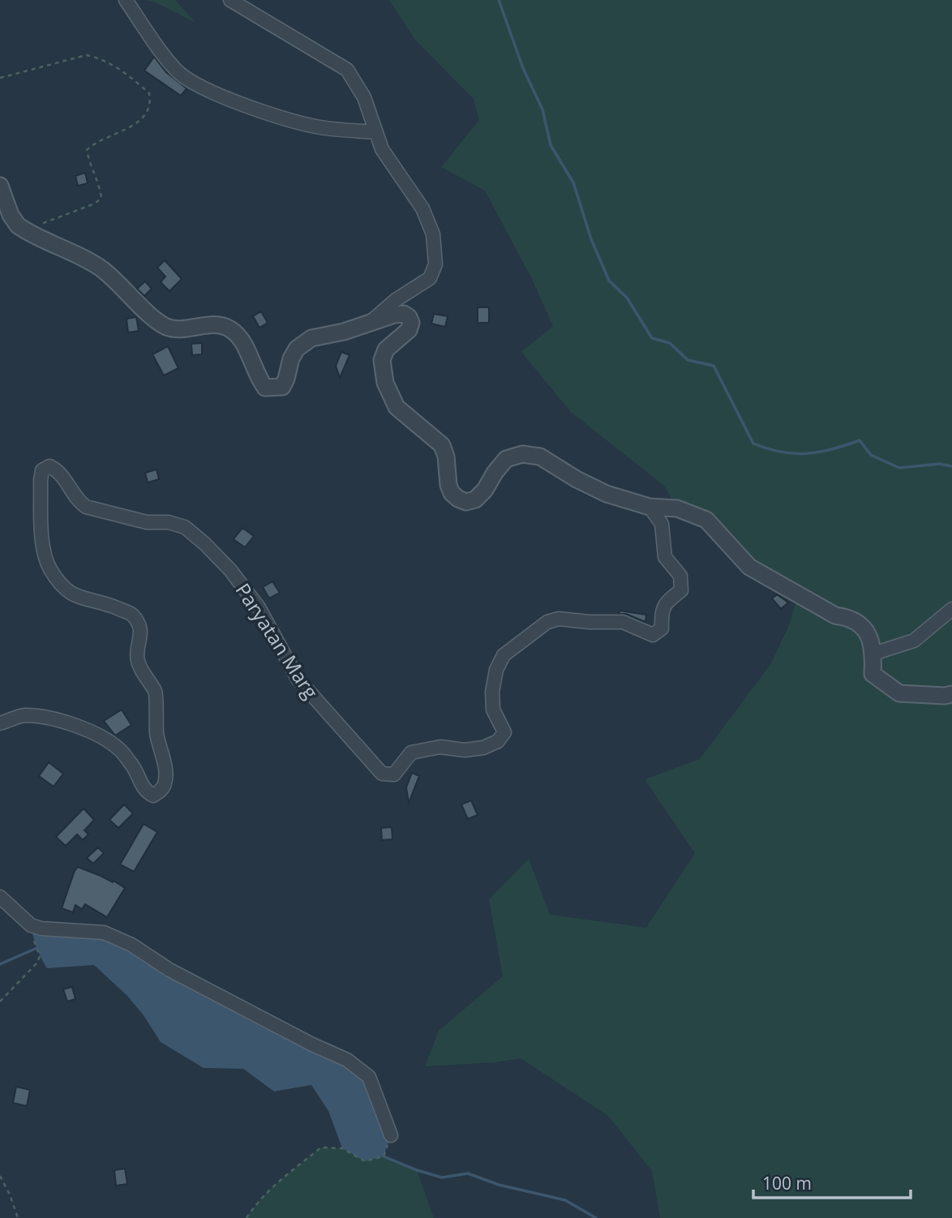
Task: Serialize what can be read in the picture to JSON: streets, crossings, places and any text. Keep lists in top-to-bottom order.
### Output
{
  "streets": {
    "street": ["Paryatan Marg"]
  },
  "scale_bar": "100 m"
}
